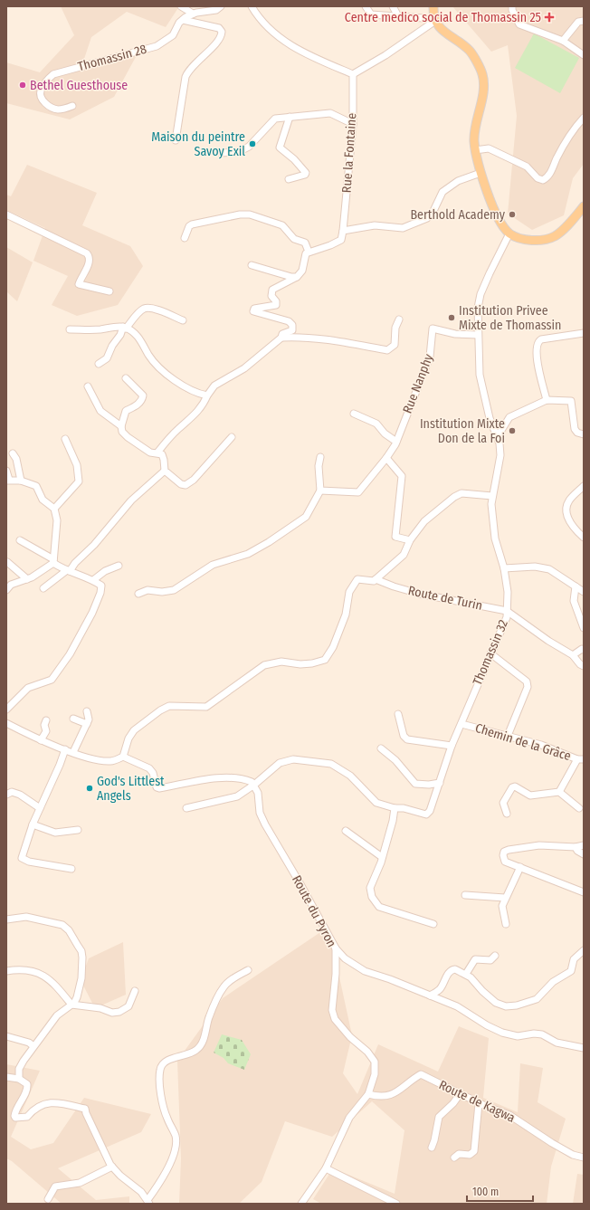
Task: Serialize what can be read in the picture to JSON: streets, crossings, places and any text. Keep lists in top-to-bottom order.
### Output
{
  "streets": {
    "street": [
      "Thomassin 28",
      "Rue la Fontaine",
      "Rue Nanphy",
      "Route de Turin",
      "Thomassin 32",
      "Chemin de la Grâce",
      "Route du Pyron",
      "Route de Kagwa"
    ]
  },
  "crossings": [
    ["Rue Nanphy", "Thomassin 32"],
    ["Route de Turin", "Thomassin 32"],
    ["Thomassin 32", "Chemin de la Grâce"],
    ["Route du Pyron", "Route de Kagwa"]
  ],
  "places": {
    "health": ["Centre medico social de Thomassin 25"],
    "other": [
      "Bethel Guesthouse",
      "Maison du peintre Savoy Exil",
      "Berthold Academy",
      "Institution Privee Mixte de Thomassin",
      "Institution Mixte Don de la Foi",
      "God's Littlest Angels"
    ]
  },
  "scale_bar": "100 m"
}
